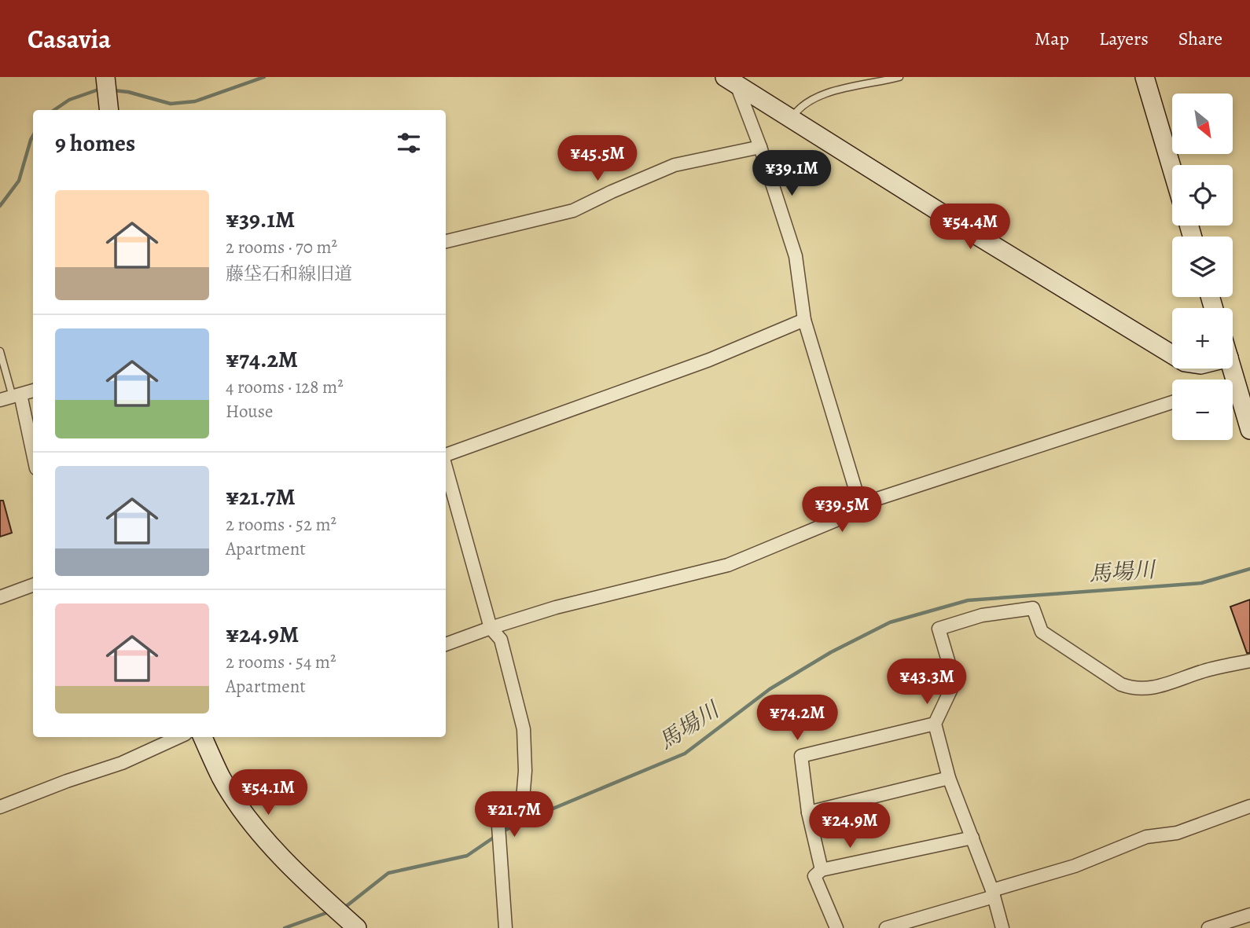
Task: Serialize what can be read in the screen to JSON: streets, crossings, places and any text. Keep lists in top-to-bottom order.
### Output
{
  "water": ["馬場川"],
  "north": "bottom right",
  "page": {
    "header": "Casavia",
    "nav": ["Map", "Layers", "Share"],
    "map_buttons": ["+", "−"],
    "heading": "9 homes",
    "price": [
      "¥45.5M",
      "¥39.1M",
      "¥54.4M",
      "¥39.5M",
      "¥43.3M",
      "¥74.2M",
      "¥54.1M",
      "¥21.7M",
      "¥24.9M"
    ],
    "list": [
      {
        "name": "¥39.1M",
        "note": "2 rooms · 70 m² · 藤垈石和線旧道"
      },
      {
        "name": "¥74.2M",
        "note": "4 rooms · 128 m² · House"
      },
      {
        "name": "¥21.7M",
        "note": "2 rooms · 52 m² · Apartment"
      },
      {
        "name": "¥24.9M",
        "note": "2 rooms · 54 m² · Apartment"
      }
    ]
  }
}
